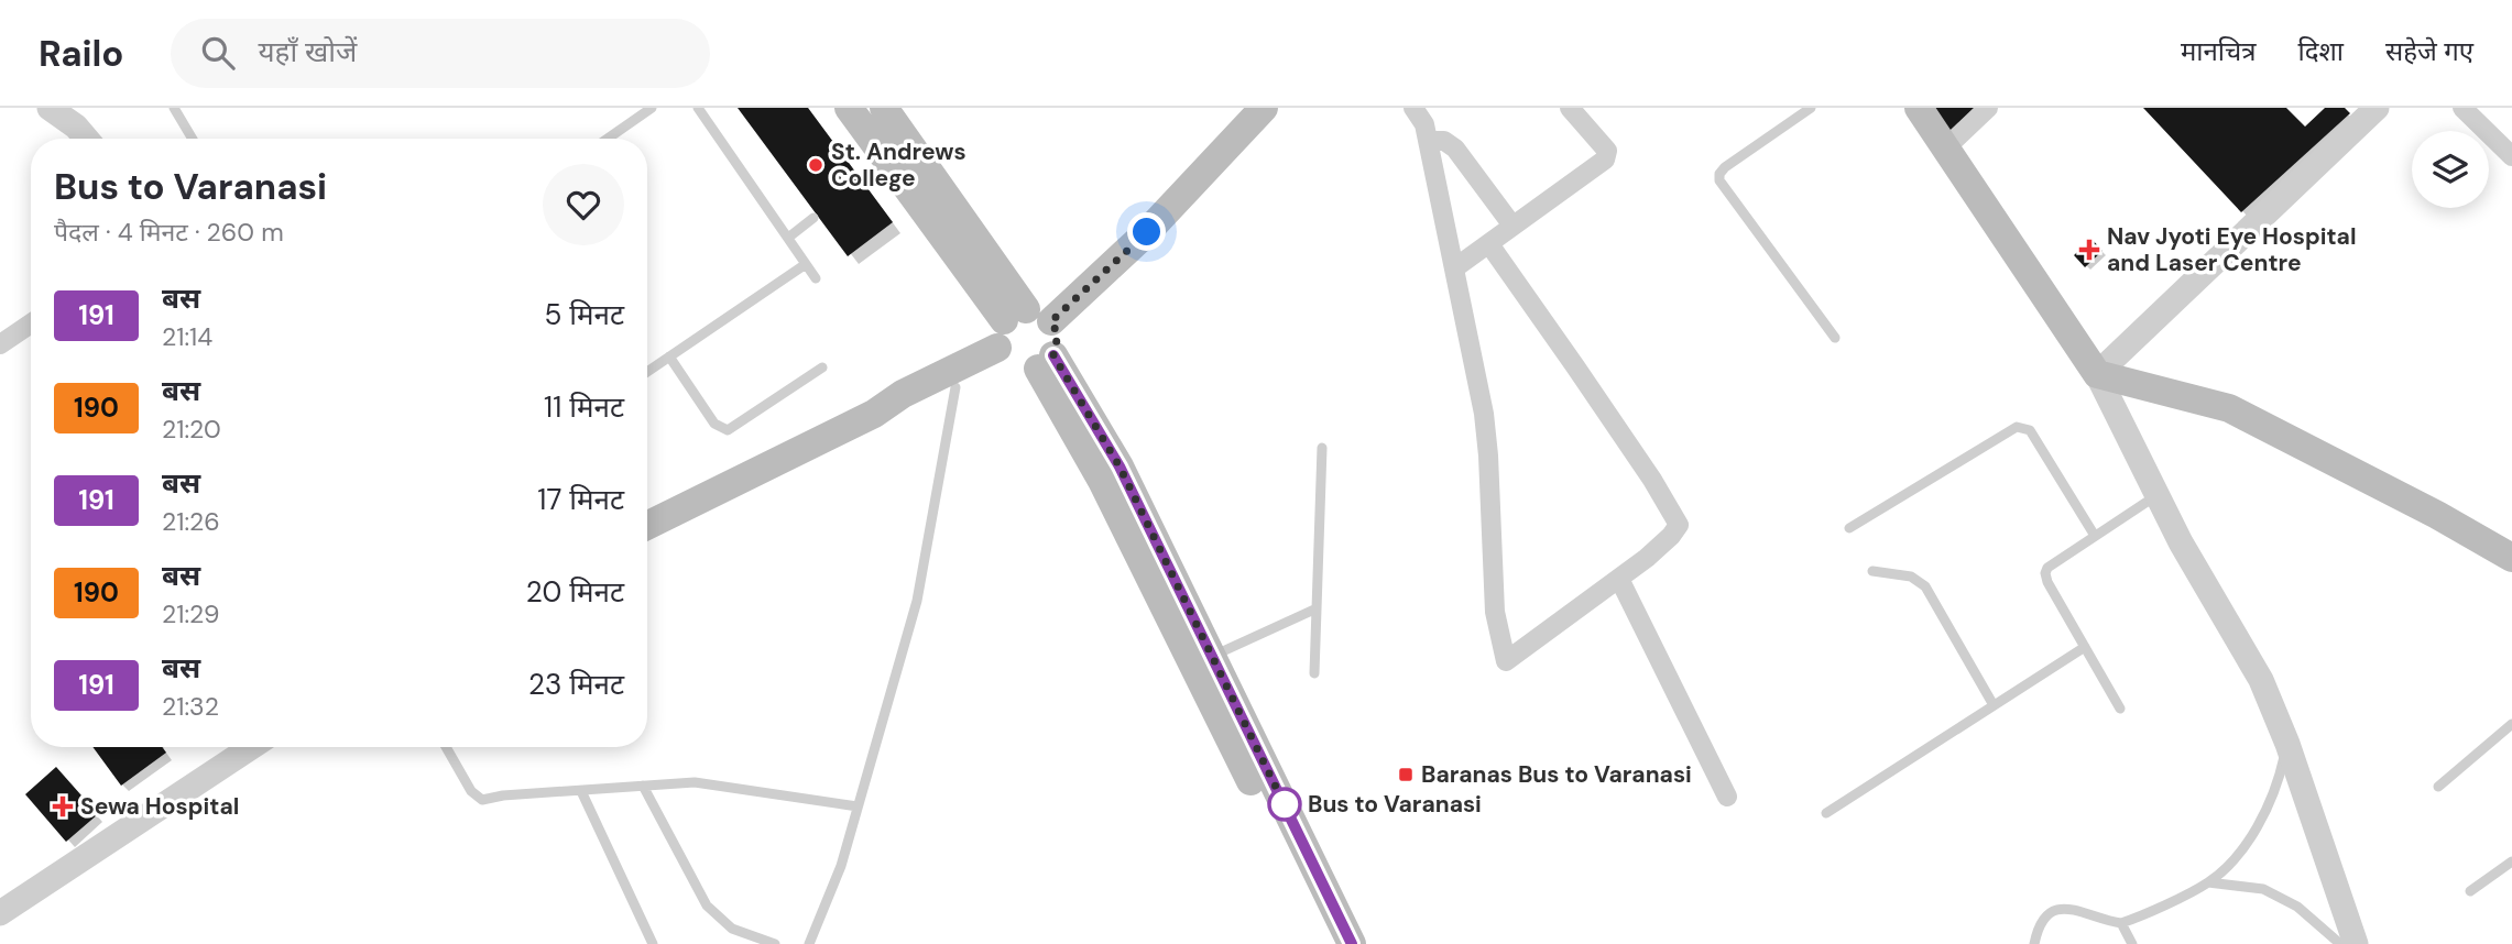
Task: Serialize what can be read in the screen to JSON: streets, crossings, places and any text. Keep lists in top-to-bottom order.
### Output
{
  "places": {
    "other": ["St. Andrews College", "Bus to Varanasi"],
    "health": ["Nav Jyoti Eye Hospital and Laser Centre", "Sewa Hospital"],
    "transit": ["Baranas Bus to Varanasi"]
  },
  "lines": ["bus line 191"],
  "page": {
    "header": "Railo",
    "search": "यहाँ खोजें",
    "nav": ["मानचित्र", "दिशा", "सहेजे गए"],
    "heading": ["Bus to Varanasi", "पैदल · 4 मिनट · 260 m"],
    "list": [
      {
        "mark": "191",
        "name": "बस",
        "note": "21:14",
        "value": "5 मिनट"
      },
      {
        "mark": "190",
        "name": "बस",
        "note": "21:20",
        "value": "11 मिनट"
      },
      {
        "mark": "191",
        "name": "बस",
        "note": "21:26",
        "value": "17 मिनट"
      },
      {
        "mark": "190",
        "name": "बस",
        "note": "21:29",
        "value": "20 मिनट"
      },
      {
        "mark": "191",
        "name": "बस",
        "note": "21:32",
        "value": "23 मिनट"
      }
    ]
  }
}
